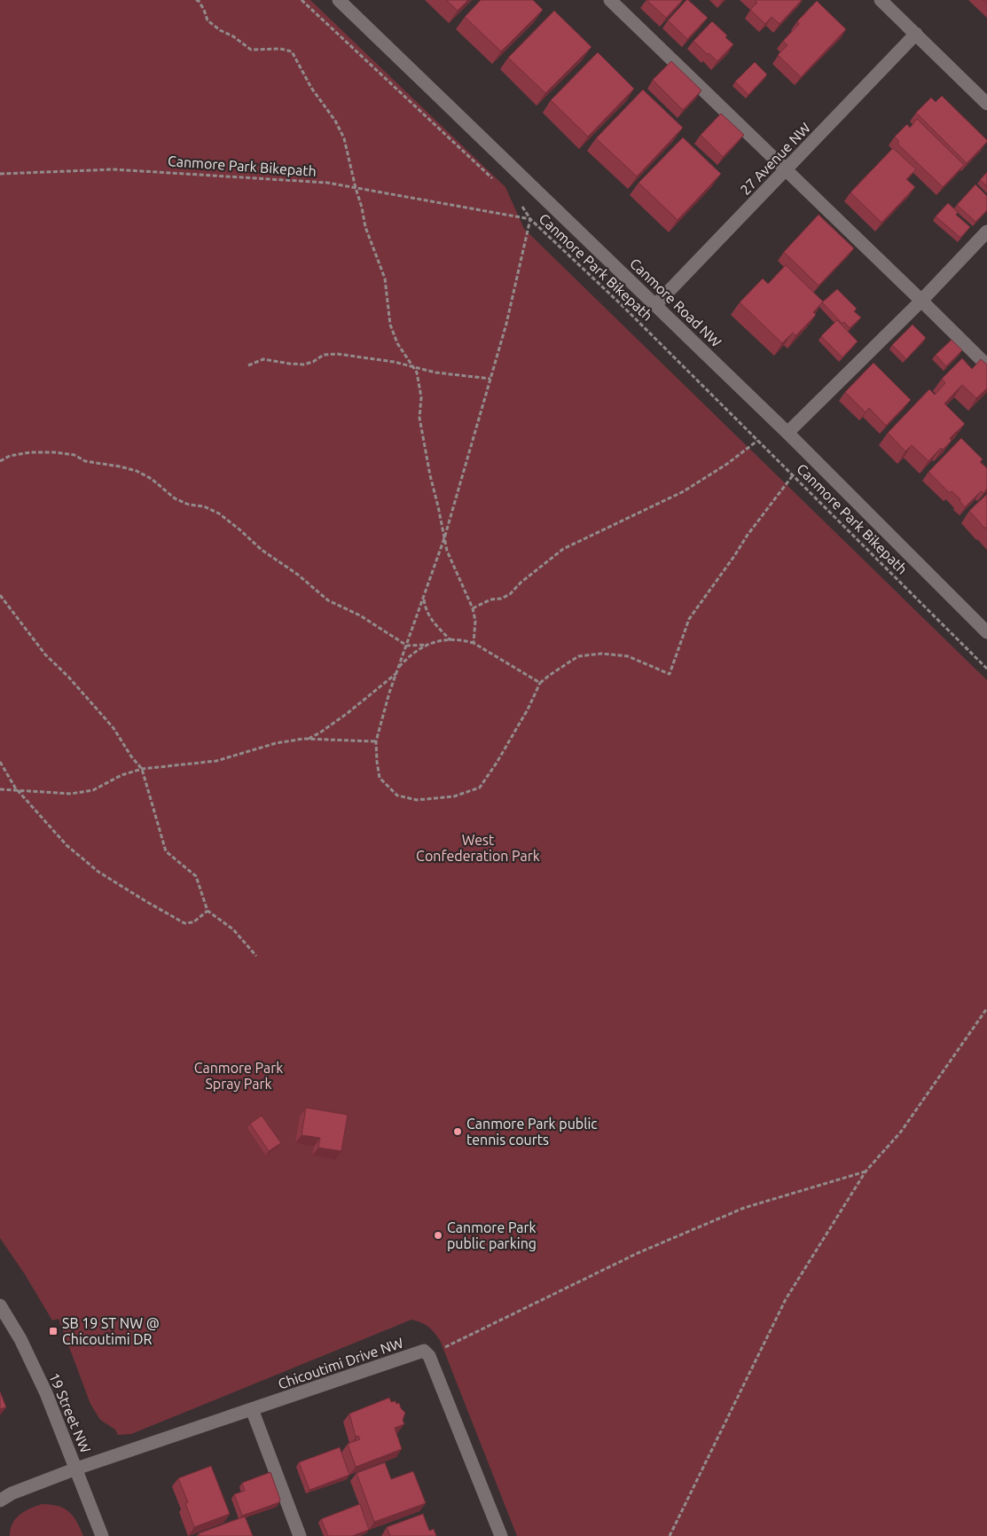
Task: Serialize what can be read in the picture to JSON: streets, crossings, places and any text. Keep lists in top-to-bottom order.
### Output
{
  "streets": {
    "street": [
      "27 Avenue NW",
      "Canmore Road NW",
      "Chicoutimi Drive NW",
      "19 Street NW"
    ],
    "path": ["Canmore Park Bikepath"]
  },
  "crossings": [
    ["27 Avenue NW", "Canmore Road NW"],
    ["Chicoutimi Drive NW", "19 Street NW"]
  ],
  "parks": ["West Confederation Park", "Canmore Park Spray Park"],
  "places": {
    "other": ["Canmore Park public tennis courts", "Canmore Park public parking"],
    "transit": ["SB 19 ST NW @ Chicoutimi DR"]
  }
}
